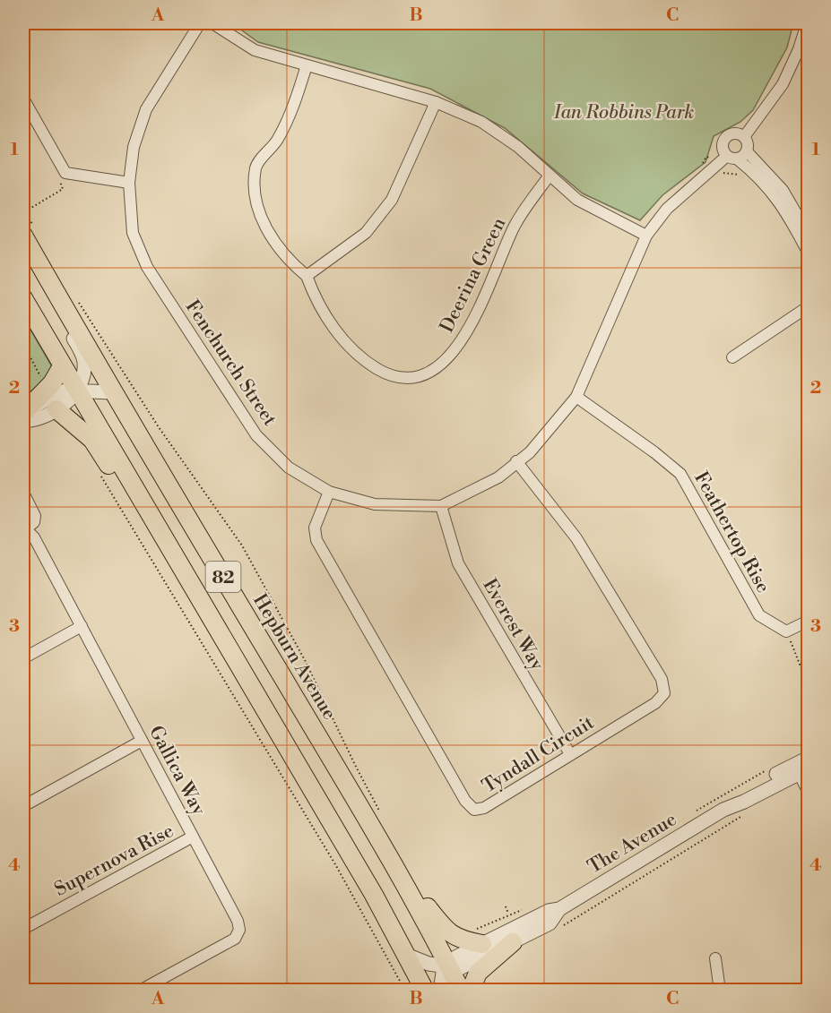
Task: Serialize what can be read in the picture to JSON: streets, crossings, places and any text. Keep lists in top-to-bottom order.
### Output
{
  "streets": {
    "main road": ["82", "Hepburn Avenue"],
    "street": [
      "Deerina Green",
      "Fenchurch Street",
      "Feathertop Rise",
      "Everest Way",
      "Tyndall Circuit",
      "Gallica Way",
      "The Avenue",
      "Supernova Rise"
    ]
  },
  "crossings": [
    ["Fenchurch Street", "Feathertop Rise"],
    ["Fenchurch Street", "Everest Way"],
    ["Fenchurch Street", "Tyndall Circuit"],
    ["82", "The Avenue"],
    ["Everest Way", "Tyndall Circuit"],
    ["Hepburn Avenue", "The Avenue"],
    ["Gallica Way", "Supernova Rise"]
  ],
  "parks": ["Ian Robbins Park"],
  "grid": {
    "columns": ["A", "B", "C"],
    "rows": [
      "1",
      "2",
      "3",
      "4"
    ]
  }
}
